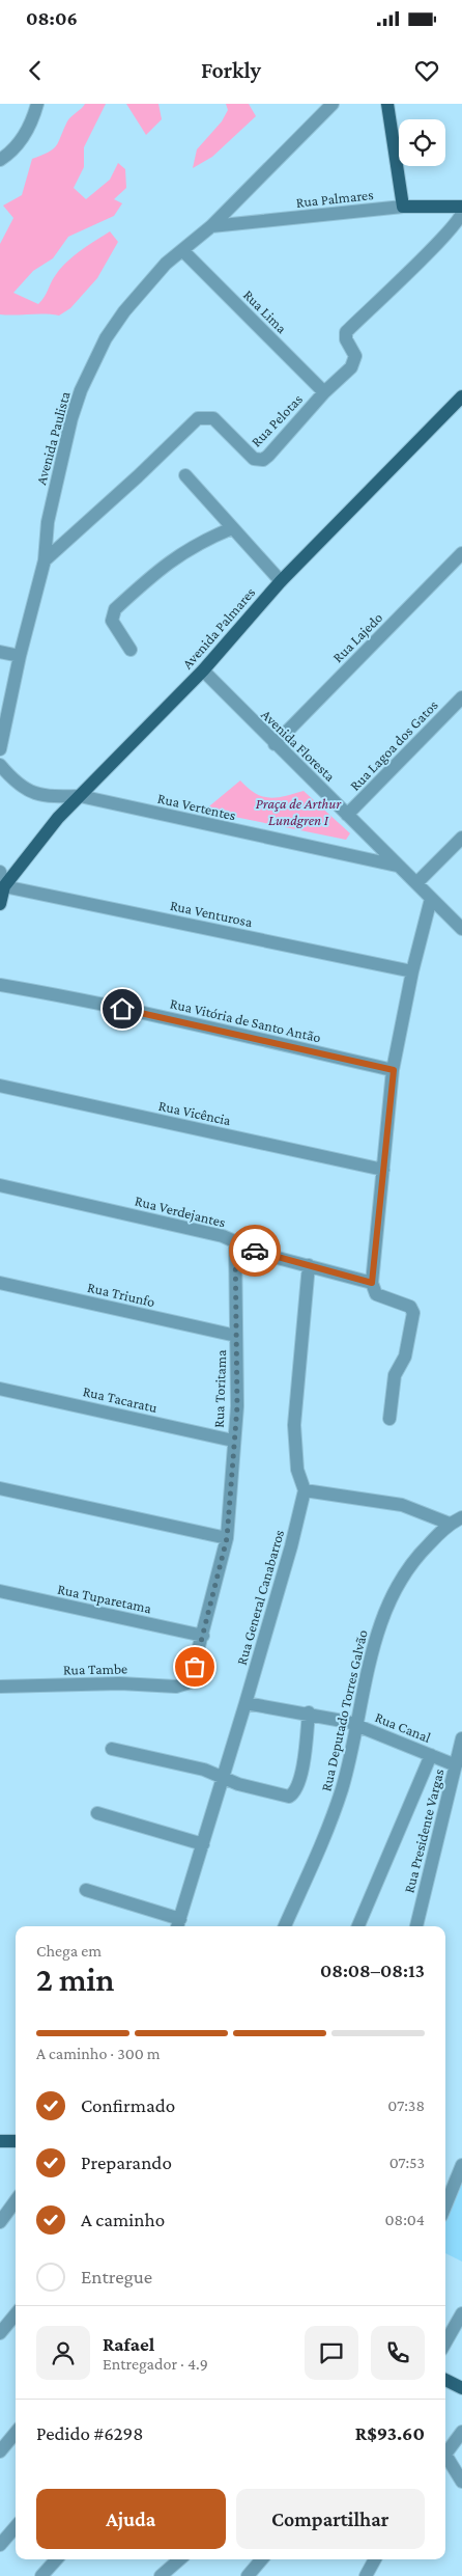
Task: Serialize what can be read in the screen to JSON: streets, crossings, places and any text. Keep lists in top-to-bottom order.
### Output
{
  "streets": {
    "main road": ["Rua Palmares", "Avenida Palmares"],
    "street": [
      "Rua Lima",
      "Rua Pelotas",
      "Avenida Paulista",
      "Rua Lajedo",
      "Avenida Floresta",
      "Rua Lagoa dos Gatos",
      "Rua Vertentes",
      "Rua Venturosa",
      "Rua Vitória de Santo Antão",
      "Rua Vicência",
      "Rua Verdejantes",
      "Rua Triunfo",
      "Rua Toritama",
      "Rua Tacaratu",
      "Rua General Canabarros",
      "Rua Tuparetama",
      "Rua Tambe",
      "Rua Deputado Torres Galvão",
      "Rua Canal",
      "Rua Presidente Vargas"
    ]
  },
  "crossings": [
    ["Rua Palmares", "Avenida Paulista"],
    ["Rua Lima", "Rua Pelotas"],
    ["Rua Lima", "Avenida Paulista"],
    ["Rua Pelotas", "Avenida Paulista"],
    ["Avenida Palmares", "Avenida Floresta"],
    ["Avenida Palmares", "Rua Vertentes"],
    ["Avenida Palmares", "Rua Venturosa"],
    ["Rua Lajedo", "Avenida Floresta"],
    ["Avenida Floresta", "Rua Lagoa dos Gatos"],
    ["Avenida Floresta", "Rua Vertentes"],
    ["Rua Verdejantes", "Rua Toritama"],
    ["Rua Triunfo", "Rua Toritama"],
    ["Rua Toritama", "Rua Tacaratu"],
    ["Rua Toritama", "Rua Tuparetama"],
    ["Rua Toritama", "Rua Tambe"],
    ["Rua General Canabarros", "Rua Canal"],
    ["Rua Deputado Torres Galvão", "Rua Canal"],
    ["Rua Canal", "Rua Presidente Vargas"]
  ],
  "parks": ["Praça de Arthur Lundgren I"],
  "page": {
    "status": "08:06",
    "header": "Forkly",
    "heading": ["2 min", "Chega em", "08:08–08:13"],
    "panel": [
      "Rafael",
      "Entregador · 4.9",
      "Pedido #6298",
      "R$93.60"
    ],
    "bar": "A caminho · 300 m",
    "list": [
      ["Confirmado", "07:38"],
      ["Preparando", "07:53"],
      ["A caminho", "08:04"],
      "Entregue"
    ],
    "buttons": ["Ajuda", "Compartilhar"]
  }
}
